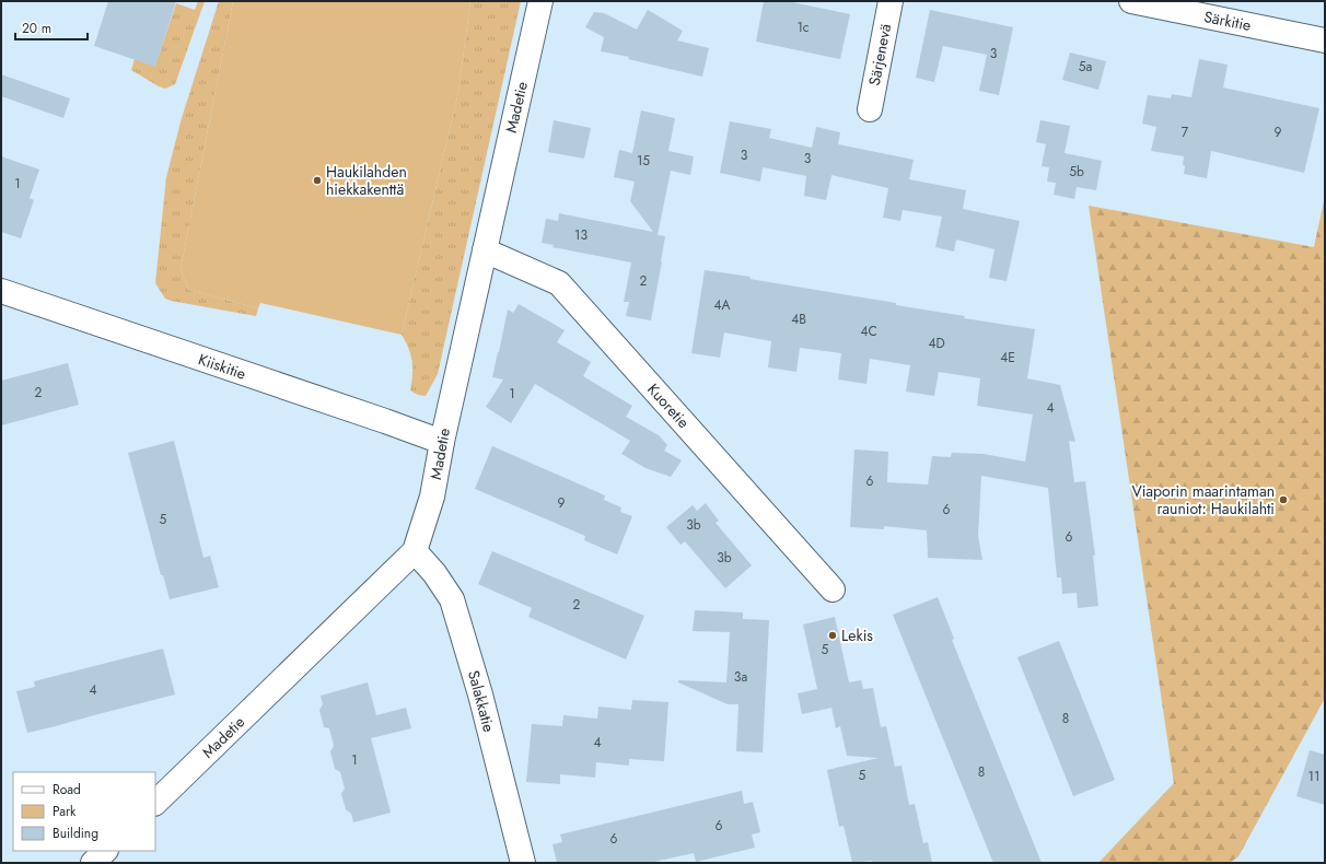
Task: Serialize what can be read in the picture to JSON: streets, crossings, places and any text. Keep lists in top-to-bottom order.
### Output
{
  "streets": {
    "street": [
      "Särkitie",
      "Särjenevä",
      "Madetie",
      "Kiiskitie",
      "Kuoretie",
      "Salakkatie"
    ]
  },
  "crossings": [
    ["Madetie", "Kiiskitie"],
    ["Madetie", "Kuoretie"],
    ["Madetie", "Salakkatie"]
  ],
  "places": ["Haukilahden hiekkakenttä", "Viaporin maarintaman rauniot: Haukilahti", "Lekis"],
  "house_numbers": [
    "1c",
    "3",
    "5a",
    "7",
    "9",
    "3",
    "3",
    "15",
    "5b",
    "1",
    "13",
    "2",
    "4A",
    "4B",
    "4C",
    "4D",
    "4E",
    "2",
    "1",
    "4",
    "6",
    "9",
    "6",
    "5",
    "3b",
    "6",
    "3b",
    "2",
    "5",
    "3a",
    "4",
    "8",
    "4",
    "1",
    "8",
    "5",
    "11",
    "6",
    "6"
  ],
  "legend": ["Road", "Park", "Building"],
  "scale_bar": "20 m"
}
